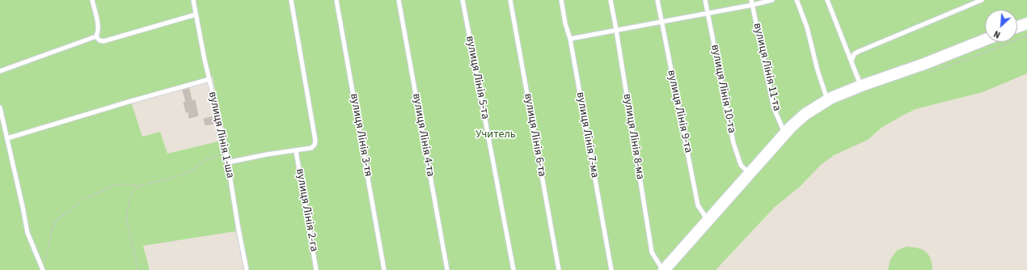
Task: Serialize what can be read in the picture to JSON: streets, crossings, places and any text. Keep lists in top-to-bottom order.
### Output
{
  "streets": {
    "lane": [
      "вулиця Лінія 11-та",
      "вулиця Лінія 5-та",
      "вулиця Лінія 10-та",
      "вулиця Лінія 9-та",
      "вулиця Лінія 1-ша",
      "вулиця Лінія 3-тя",
      "вулиця Лінія 4-та",
      "вулиця Лінія 6-та",
      "вулиця Лінія 7-ма",
      "вулиця Лінія 8-ма",
      "вулиця Лінія 2-га"
    ]
  },
  "parks": ["Учитель"],
  "north": "bottom left"
}
